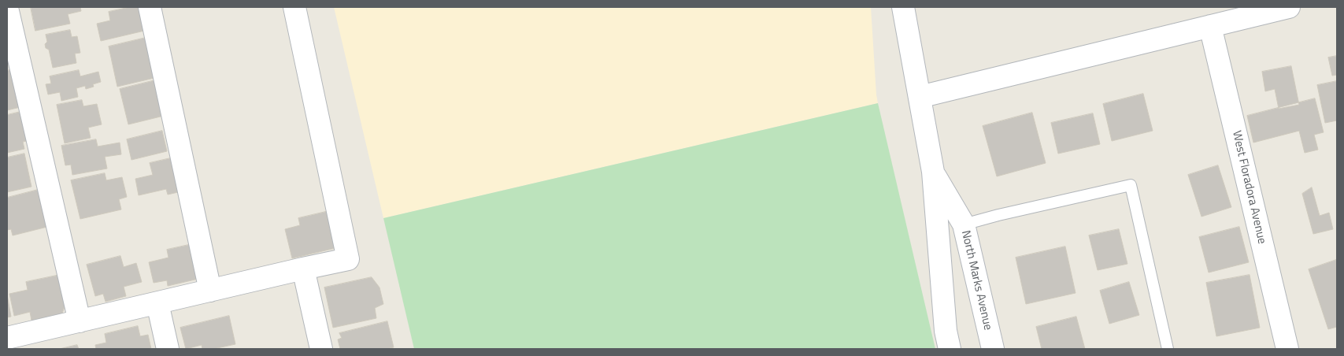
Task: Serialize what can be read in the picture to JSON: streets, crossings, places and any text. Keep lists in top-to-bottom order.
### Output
{
  "streets": {
    "street": ["West Floradora Avenue", "North Marks Avenue"]
  }
}
